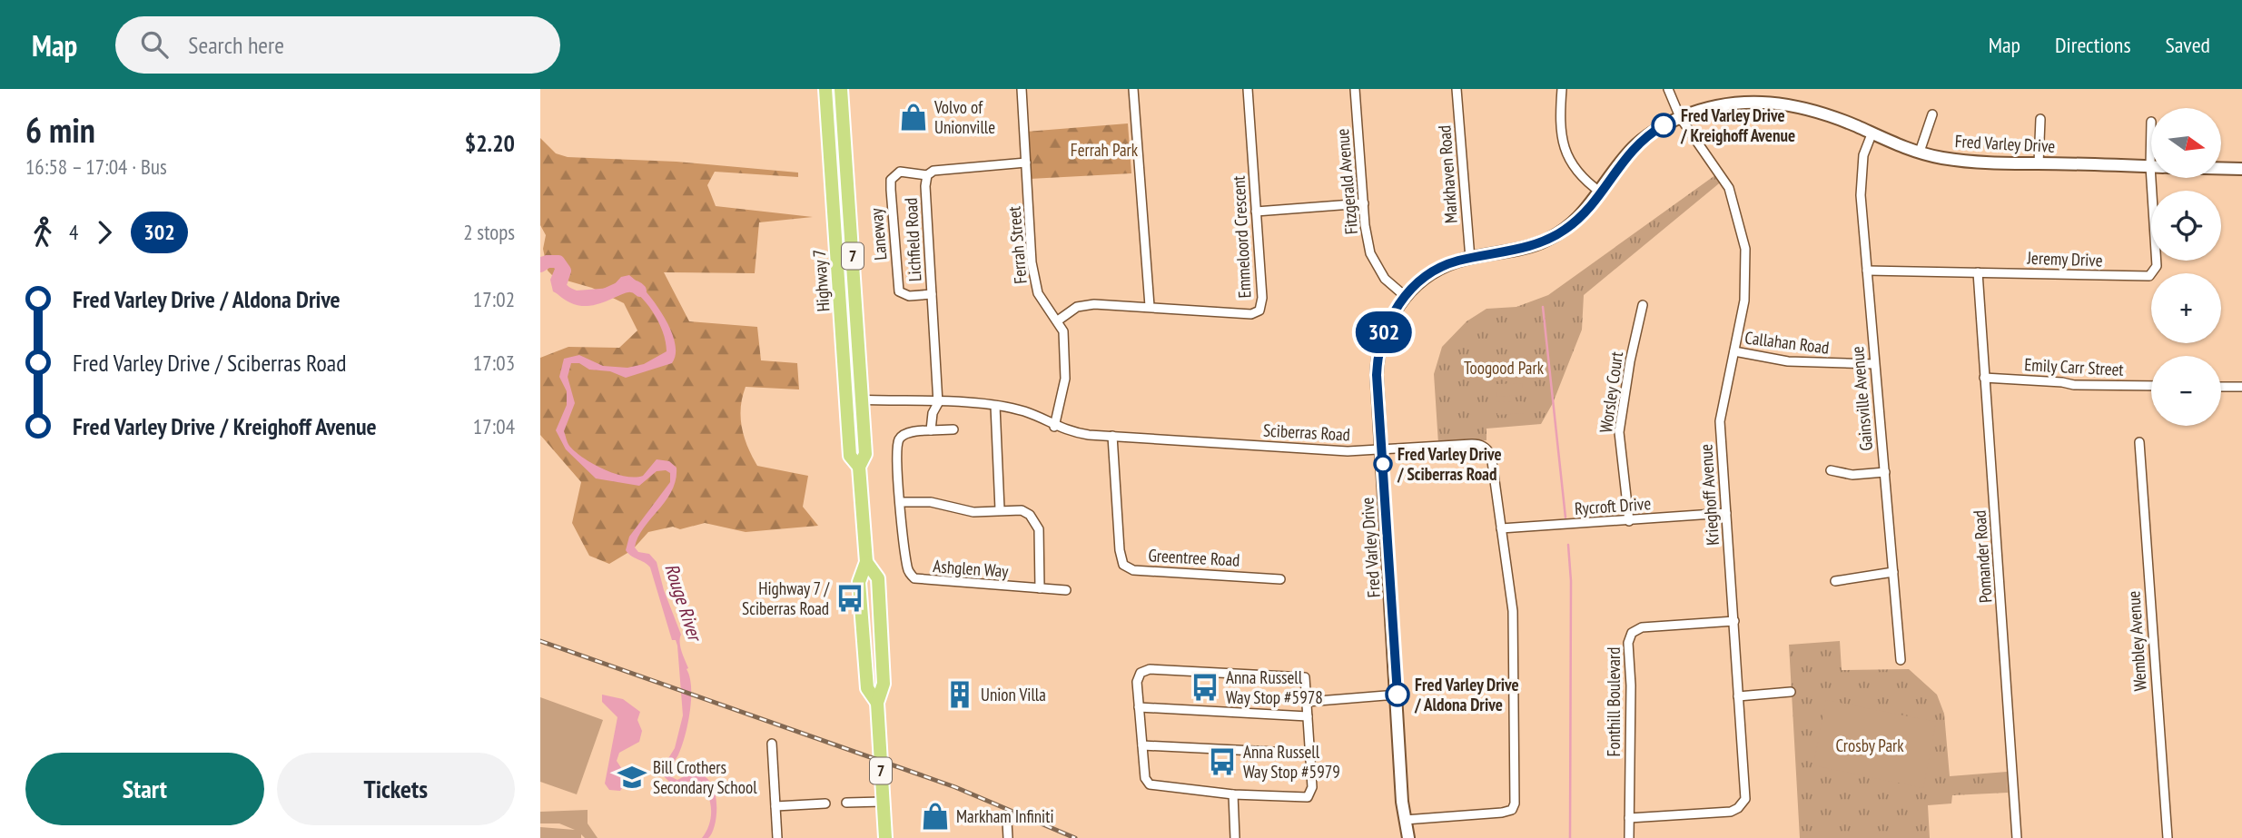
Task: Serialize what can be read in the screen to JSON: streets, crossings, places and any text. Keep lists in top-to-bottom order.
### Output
{
  "streets": {
    "main road": ["7", "Highway 7"],
    "street": [
      "Fred Varley Drive",
      "Markhaven Road",
      "Fitzgerald Avenue",
      "Laneway",
      "Emmeloord Crescent",
      "Lichfield Road",
      "Ferrah Street",
      "Jeremy Drive",
      "Callahan Road",
      "Emily Carr Street",
      "Worsley Court",
      "Gainsville Avenue",
      "Sciberras Road",
      "Krieghoff Avenue",
      "Rycroft Drive",
      "Pomander Road",
      "Greentree Road",
      "Ashglen Way",
      "Wembley Avenue",
      "Fonthill Boulevard"
    ]
  },
  "crossings": [
    ["Fred Varley Drive", "Markhaven Road"],
    ["Fred Varley Drive", "Fitzgerald Avenue"],
    ["Fred Varley Drive", "Jeremy Drive"],
    ["Fred Varley Drive", "Gainsville Avenue"],
    ["Fred Varley Drive", "Sciberras Road"],
    ["Fred Varley Drive", "Krieghoff Avenue"],
    ["Laneway", "Lichfield Road"],
    ["Emmeloord Crescent", "Ferrah Street"],
    ["Lichfield Road", "Ferrah Street"],
    ["Lichfield Road", "Sciberras Road"],
    ["Ferrah Street", "Sciberras Road"],
    ["Jeremy Drive", "Gainsville Avenue"],
    ["Jeremy Drive", "Pomander Road"],
    ["Highway 7", "Sciberras Road"],
    ["Callahan Road", "Gainsville Avenue"],
    ["Callahan Road", "Krieghoff Avenue"],
    ["Emily Carr Street", "Pomander Road"],
    ["Worsley Court", "Rycroft Drive"],
    ["Sciberras Road", "Rycroft Drive"],
    ["Sciberras Road", "Greentree Road"],
    ["Krieghoff Avenue", "Rycroft Drive"],
    ["Krieghoff Avenue", "Fonthill Boulevard"]
  ],
  "water": ["Rouge River"],
  "parks": ["Ferrah Park", "Toogood Park", "Crosby Park"],
  "places": {
    "shop": ["Volvo of Unionville", "Markham Infiniti"],
    "other": ["Fred Varley Drive / Kreighoff Avenue", "Fred Varley Drive / Sciberras Road", "Fred Varley Drive / Aldona Drive"],
    "bus stop": ["Highway 7 / Sciberras Road", "Anna Russell Way Stop #5978", "Anna Russell Way Stop #5979"],
    "building": ["Union Villa"],
    "school or university": ["Bill Crothers Secondary School"]
  },
  "lines": ["bus line 302"],
  "north": "right",
  "page": {
    "header": "Map",
    "search": "Search here",
    "nav": ["Map", "Directions", "Saved"],
    "heading": ["6 min", "16:58 – 17:04 · Bus", "$2.20"],
    "on_map": "302",
    "map_buttons": ["+", "−"],
    "legs": ["4", "302", "2 stops"],
    "list": [
      {
        "name": "Fred Varley Drive / Aldona Drive",
        "value": "17:02"
      },
      {
        "name": "Fred Varley Drive / Sciberras Road",
        "value": "17:03"
      },
      {
        "name": "Fred Varley Drive / Kreighoff Avenue",
        "value": "17:04"
      }
    ],
    "buttons": ["Start", "Tickets"]
  }
}
